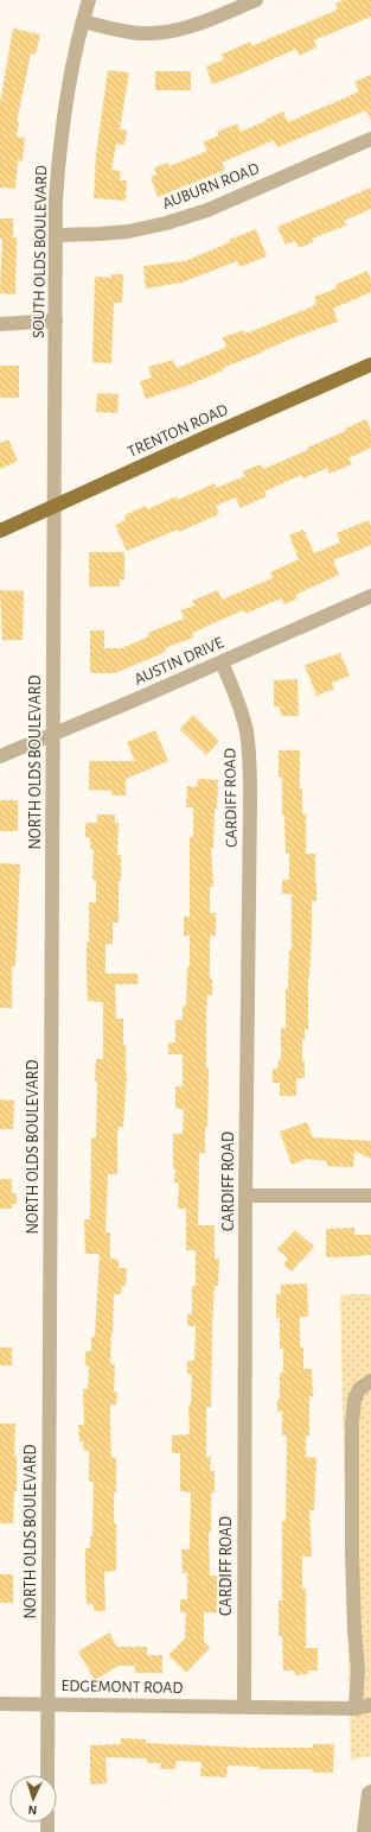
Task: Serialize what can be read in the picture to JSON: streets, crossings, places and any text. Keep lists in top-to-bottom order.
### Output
{
  "streets": {
    "main road": ["TRENTON ROAD"],
    "street": [
      "AUBURN ROAD",
      "SOUTH OLDS BOULEVARD",
      "AUSTIN DRIVE",
      "NORTH OLDS BOULEVARD",
      "CARDIFF ROAD",
      "EDGEMONT ROAD"
    ]
  },
  "crossings": [
    ["AUBURN ROAD", "SOUTH OLDS BOULEVARD"],
    ["SOUTH OLDS BOULEVARD", "TRENTON ROAD"],
    ["SOUTH OLDS BOULEVARD", "NORTH OLDS BOULEVARD"],
    ["TRENTON ROAD", "NORTH OLDS BOULEVARD"],
    ["AUSTIN DRIVE", "NORTH OLDS BOULEVARD"],
    ["AUSTIN DRIVE", "CARDIFF ROAD"],
    ["NORTH OLDS BOULEVARD", "EDGEMONT ROAD"],
    ["CARDIFF ROAD", "EDGEMONT ROAD"]
  ],
  "north": "bottom"
}
